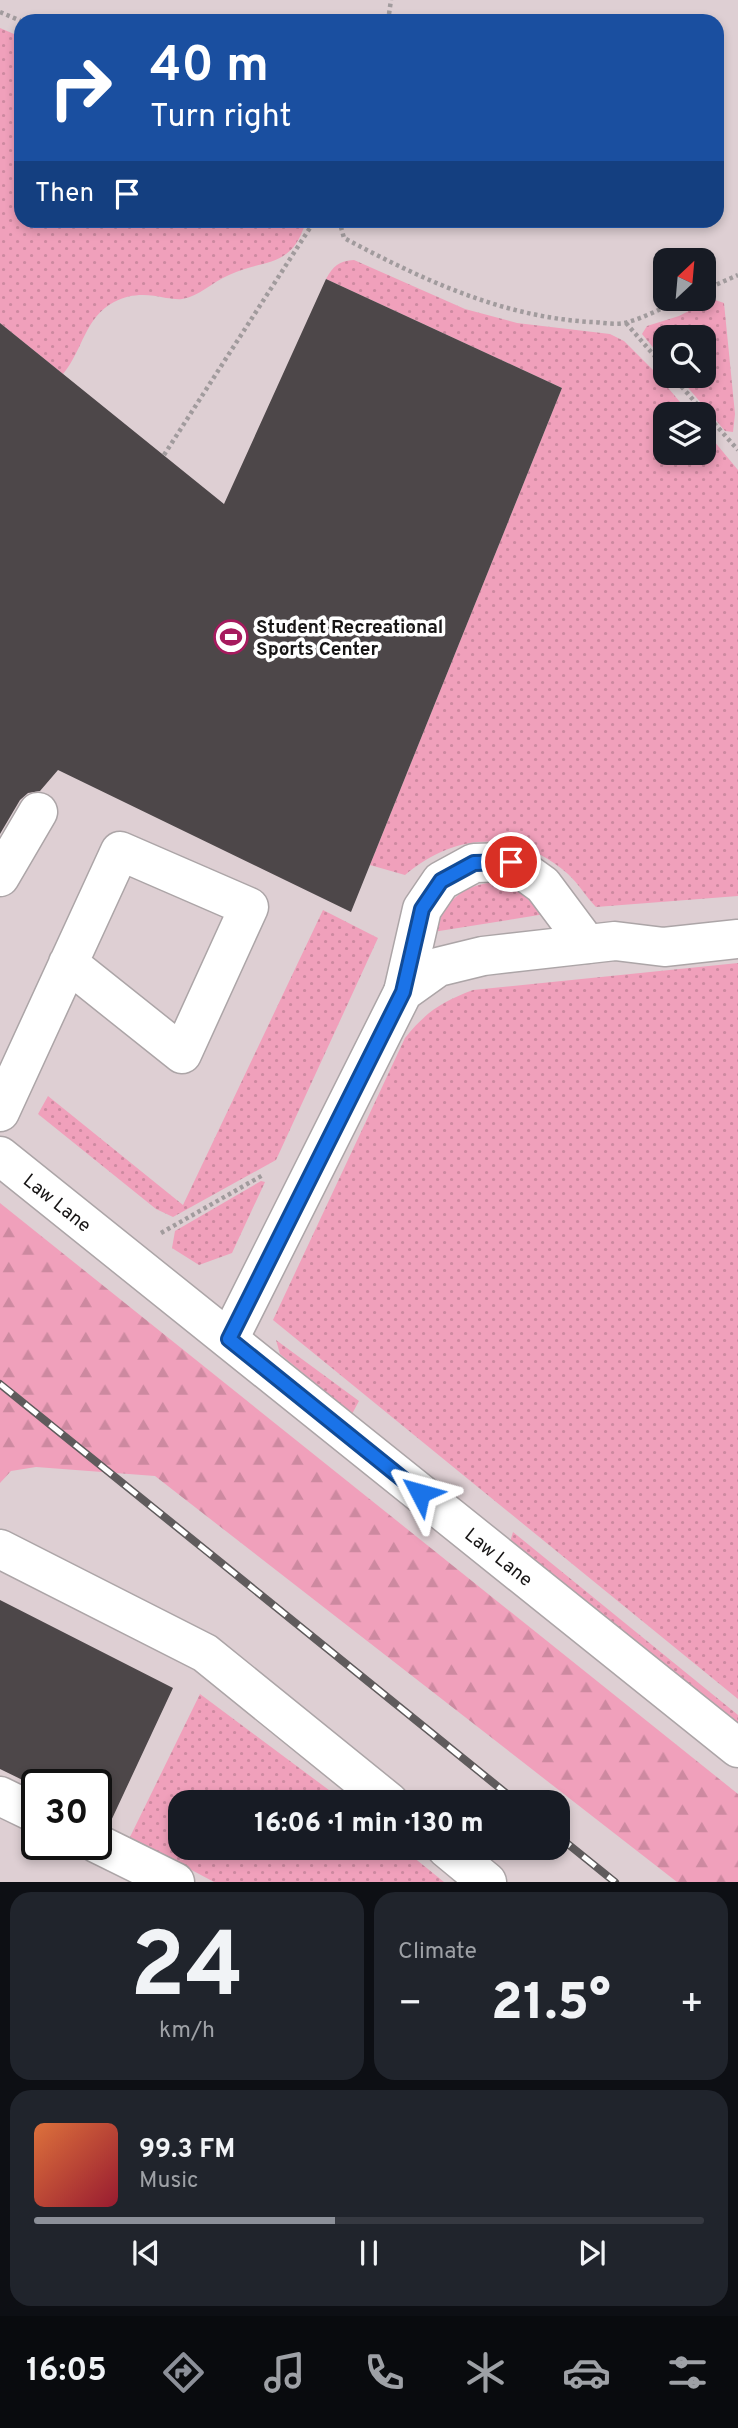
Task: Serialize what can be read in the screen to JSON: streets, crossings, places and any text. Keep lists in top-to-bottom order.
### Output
{
  "streets": {
    "street": ["Law Lane"]
  },
  "places": {
    "sports": ["Student Recreational Sports Center"]
  },
  "north": "top right",
  "page": {
    "turn": ["40 m", "Turn right"],
    "then": "Then",
    "limit": "30",
    "trip": "16:06 · 1 min · 130 m",
    "tile": [
      ["24", "km/h"],
      "Climate"
    ],
    "heat": ["−", "21.5°", "+"],
    "song": ["99.3 FM", "Music"],
    "tabs": "16:05"
  }
}
